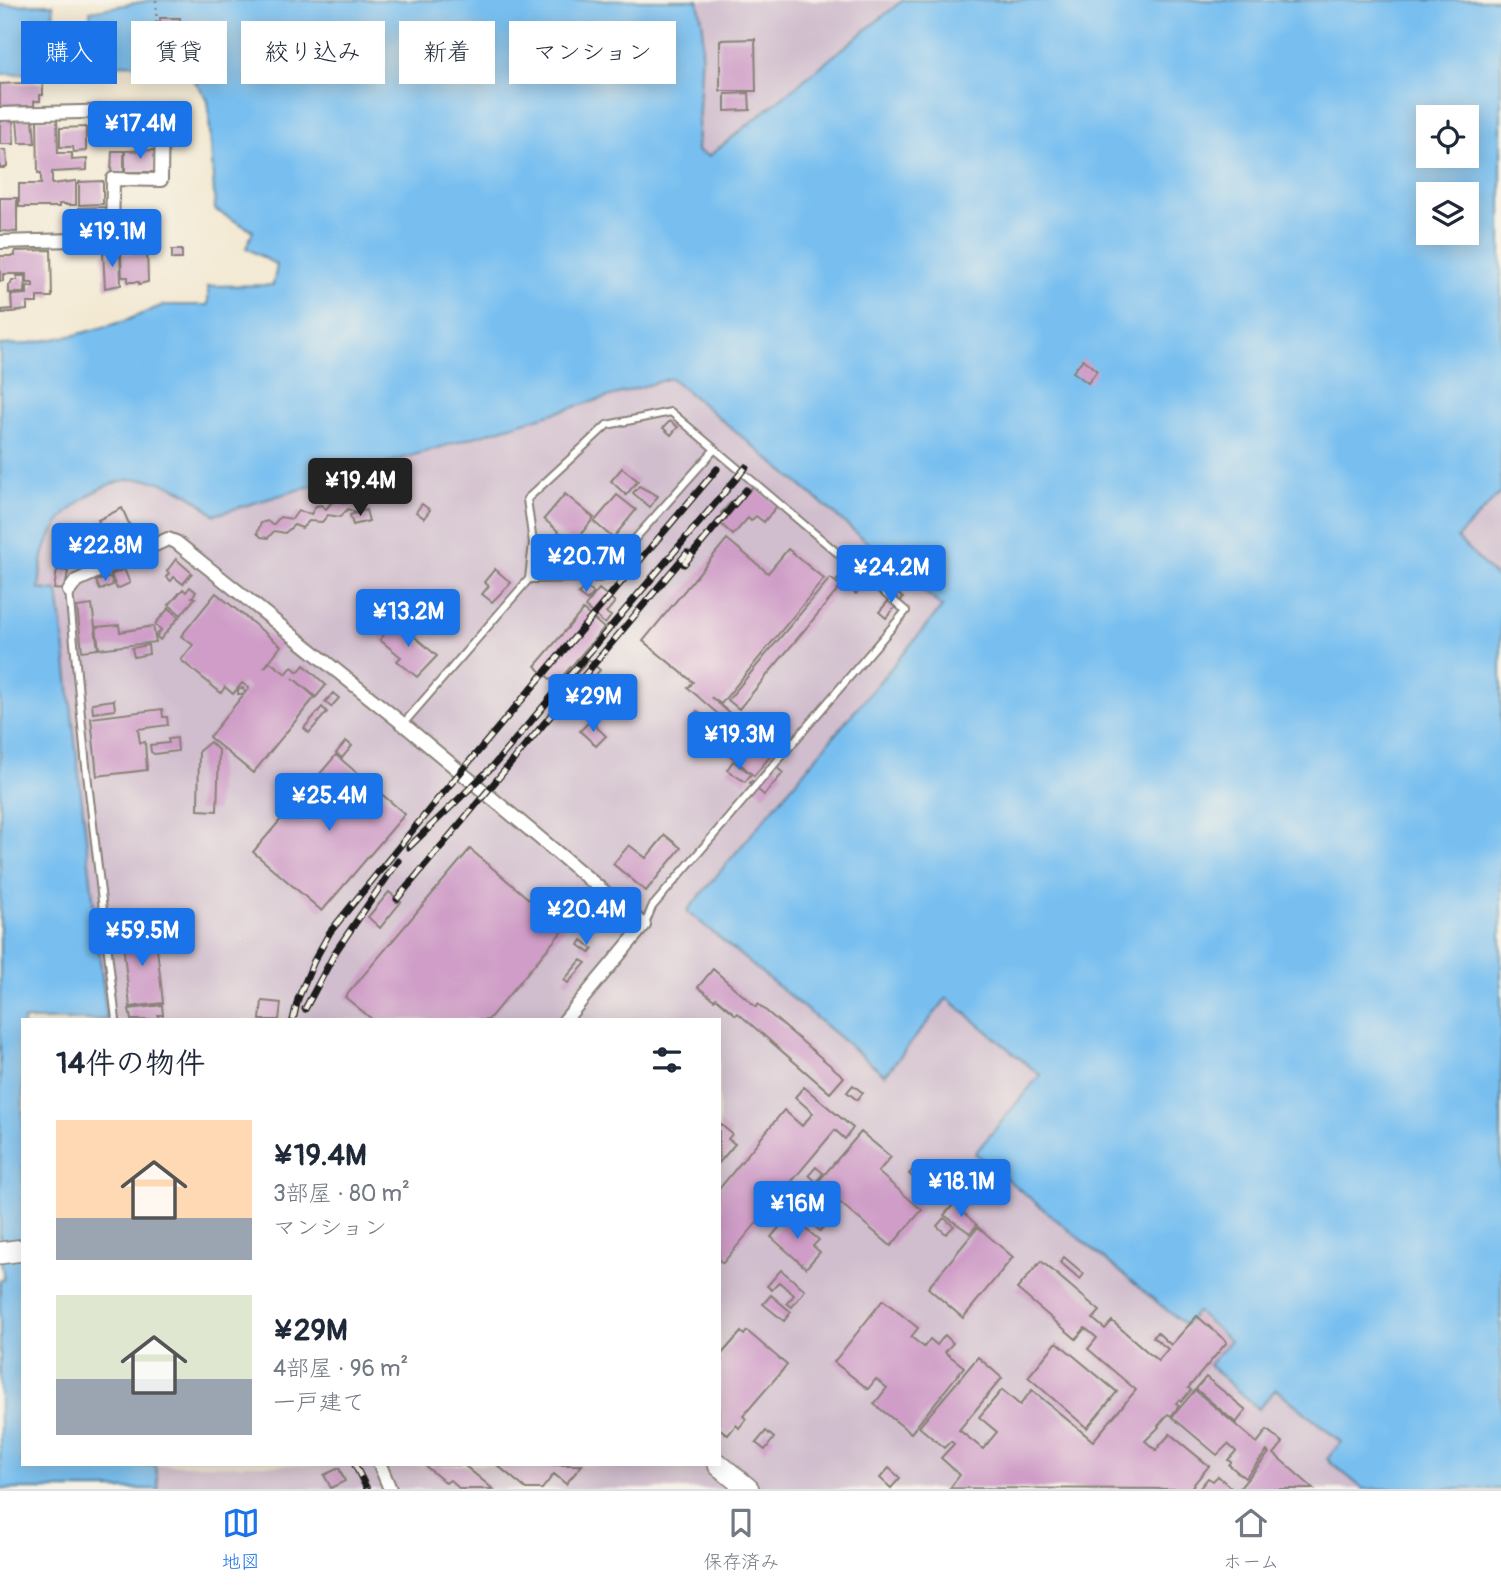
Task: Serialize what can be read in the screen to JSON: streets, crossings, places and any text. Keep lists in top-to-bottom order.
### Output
{
  "page": {
    "chip": [
      "購入",
      "賃貸",
      "絞り込み",
      "新着",
      "マンション"
    ],
    "price": [
      "¥17.4M",
      "¥19.1M",
      "¥19.4M",
      "¥22.8M",
      "¥20.7M",
      "¥24.2M",
      "¥13.2M",
      "¥29M",
      "¥19.3M",
      "¥25.4M",
      "¥20.4M",
      "¥59.5M",
      "¥18.1M",
      "¥16M"
    ],
    "heading": "14件の物件",
    "list": [
      {
        "name": "¥19.4M",
        "note": "3部屋 · 80 m² · マンション"
      },
      {
        "name": "¥29M",
        "note": "4部屋 · 96 m² · 一戸建て"
      }
    ],
    "tabs": ["地図", "保存済み", "ホーム"]
  }
}
